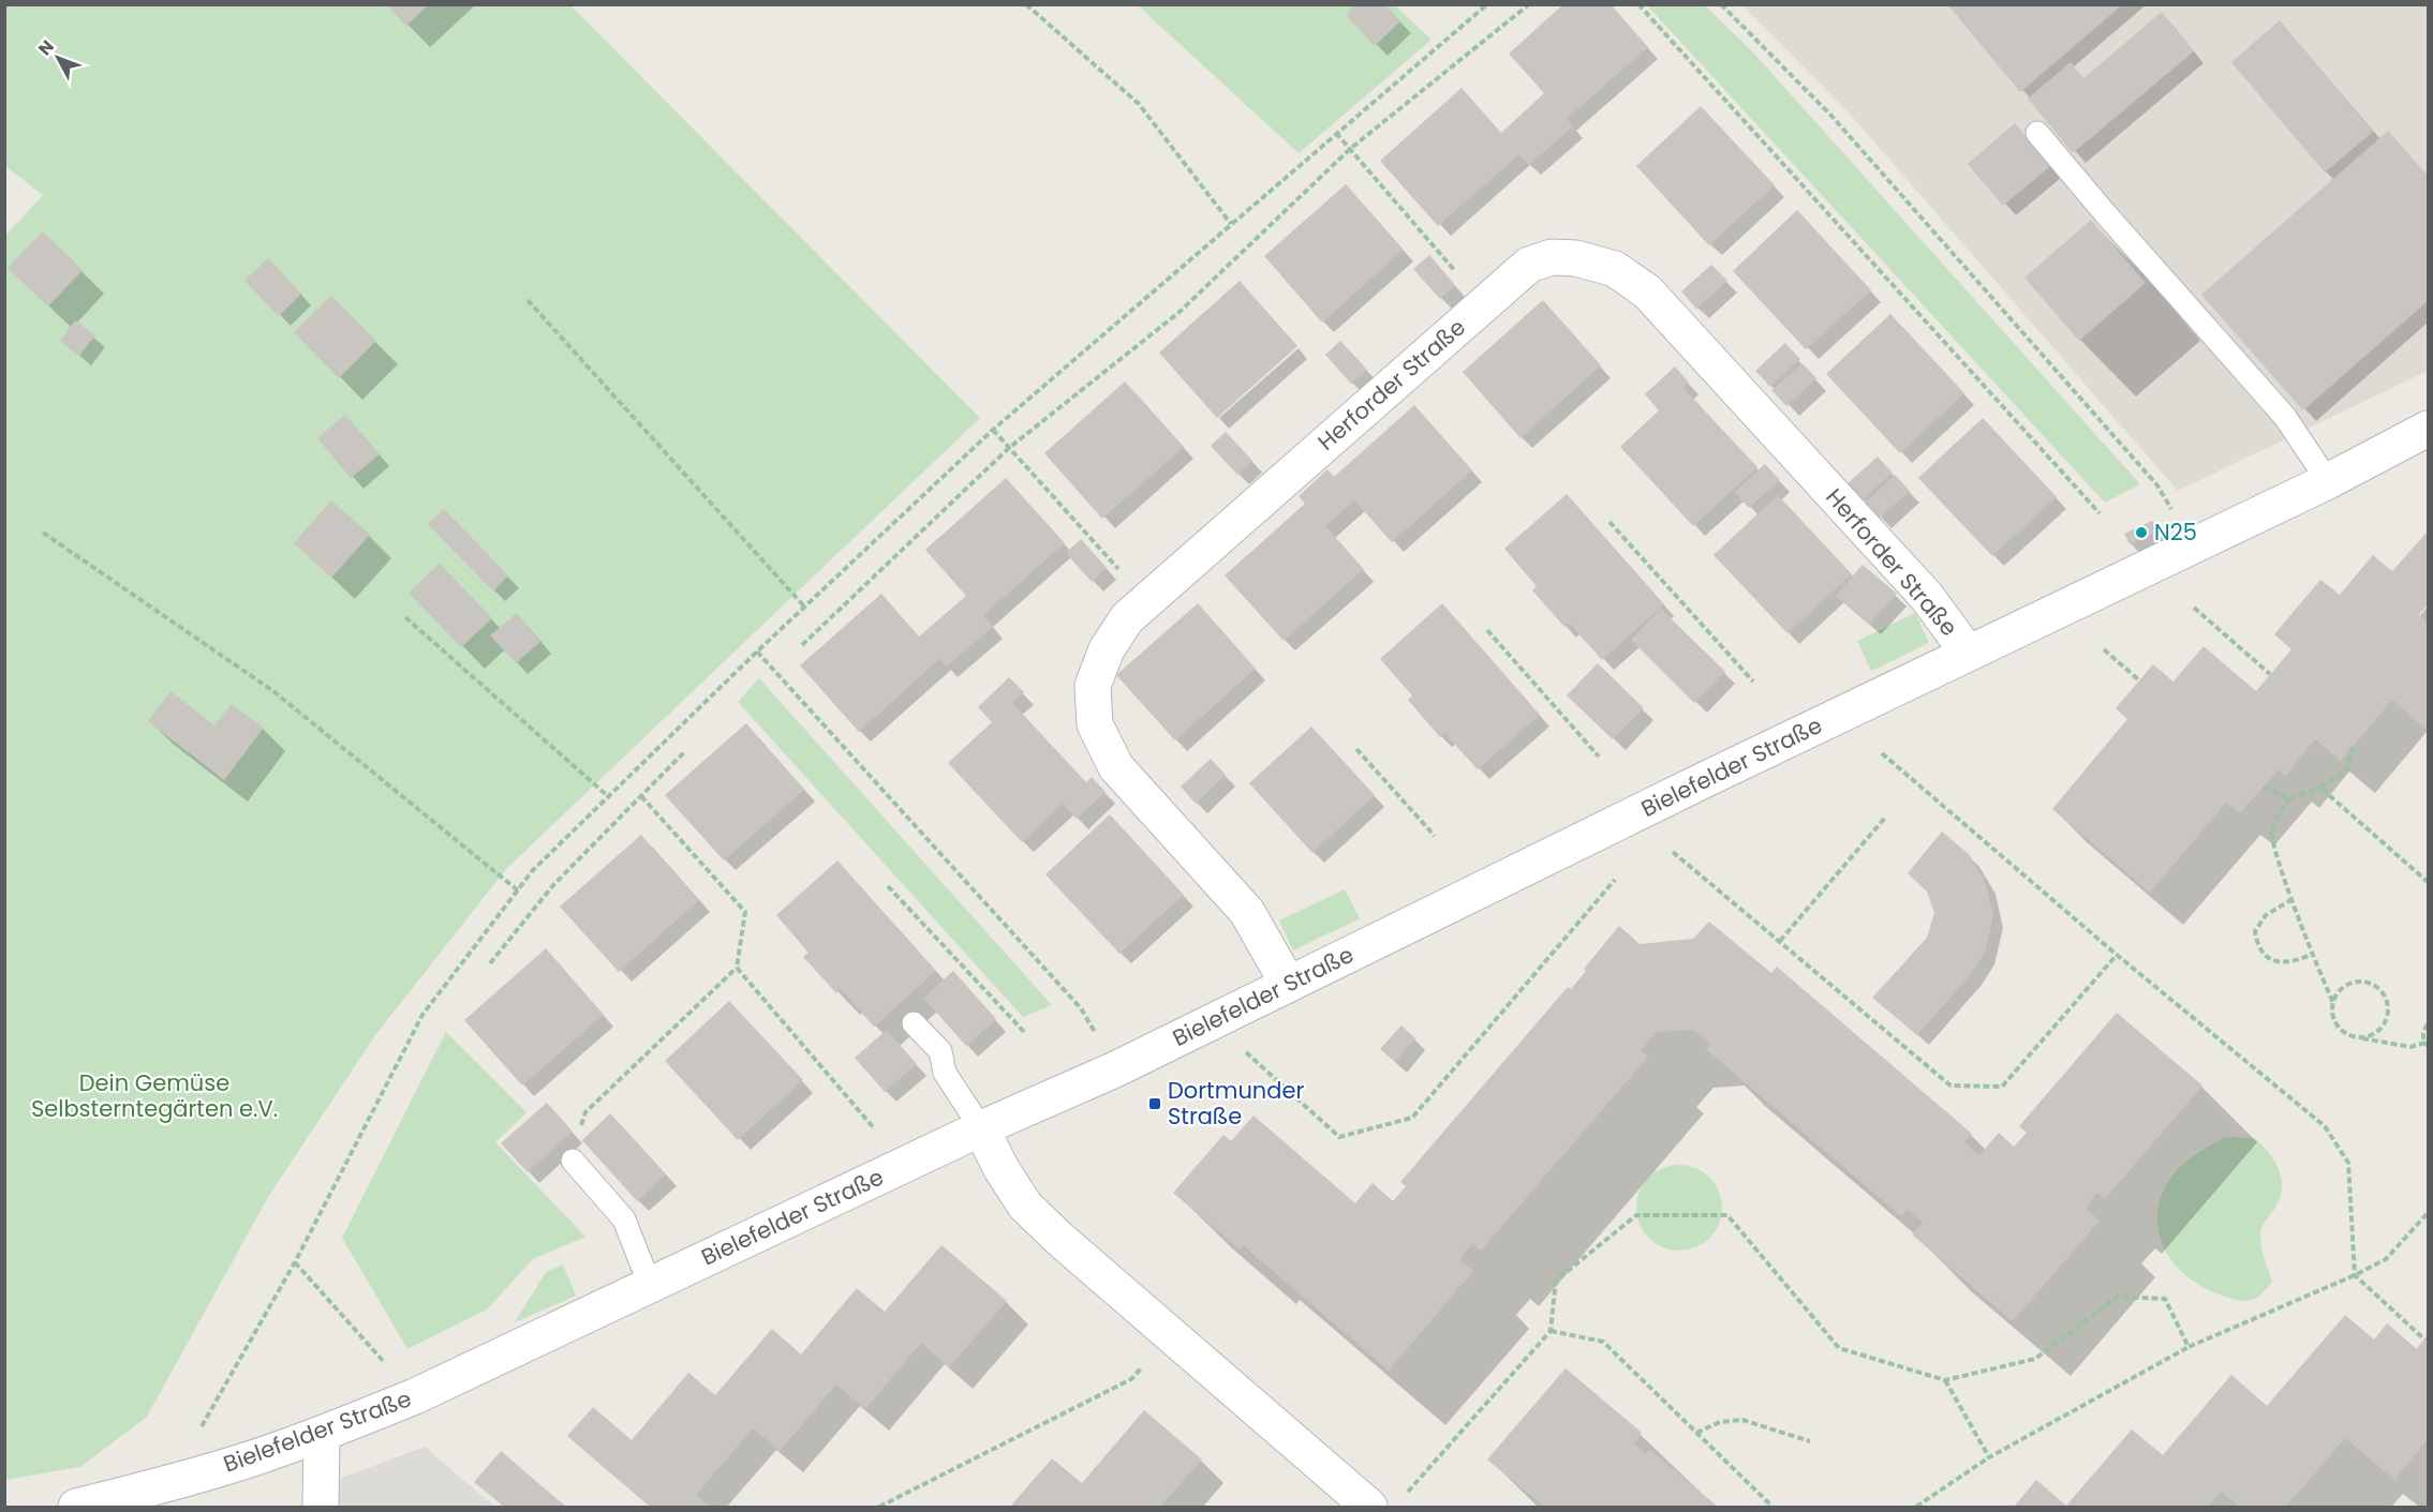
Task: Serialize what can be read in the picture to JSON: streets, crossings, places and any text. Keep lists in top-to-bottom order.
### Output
{
  "streets": {
    "street": ["Herforder Straße", "Bielefelder Straße"]
  },
  "crossings": [
    ["Herforder Straße", "Bielefelder Straße"]
  ],
  "parks": ["Dein Gemüse Selbsterntegärten e.V."],
  "places": {
    "other": ["N25"],
    "transit": ["Dortmunder Straße"]
  },
  "north": "top left"
}
